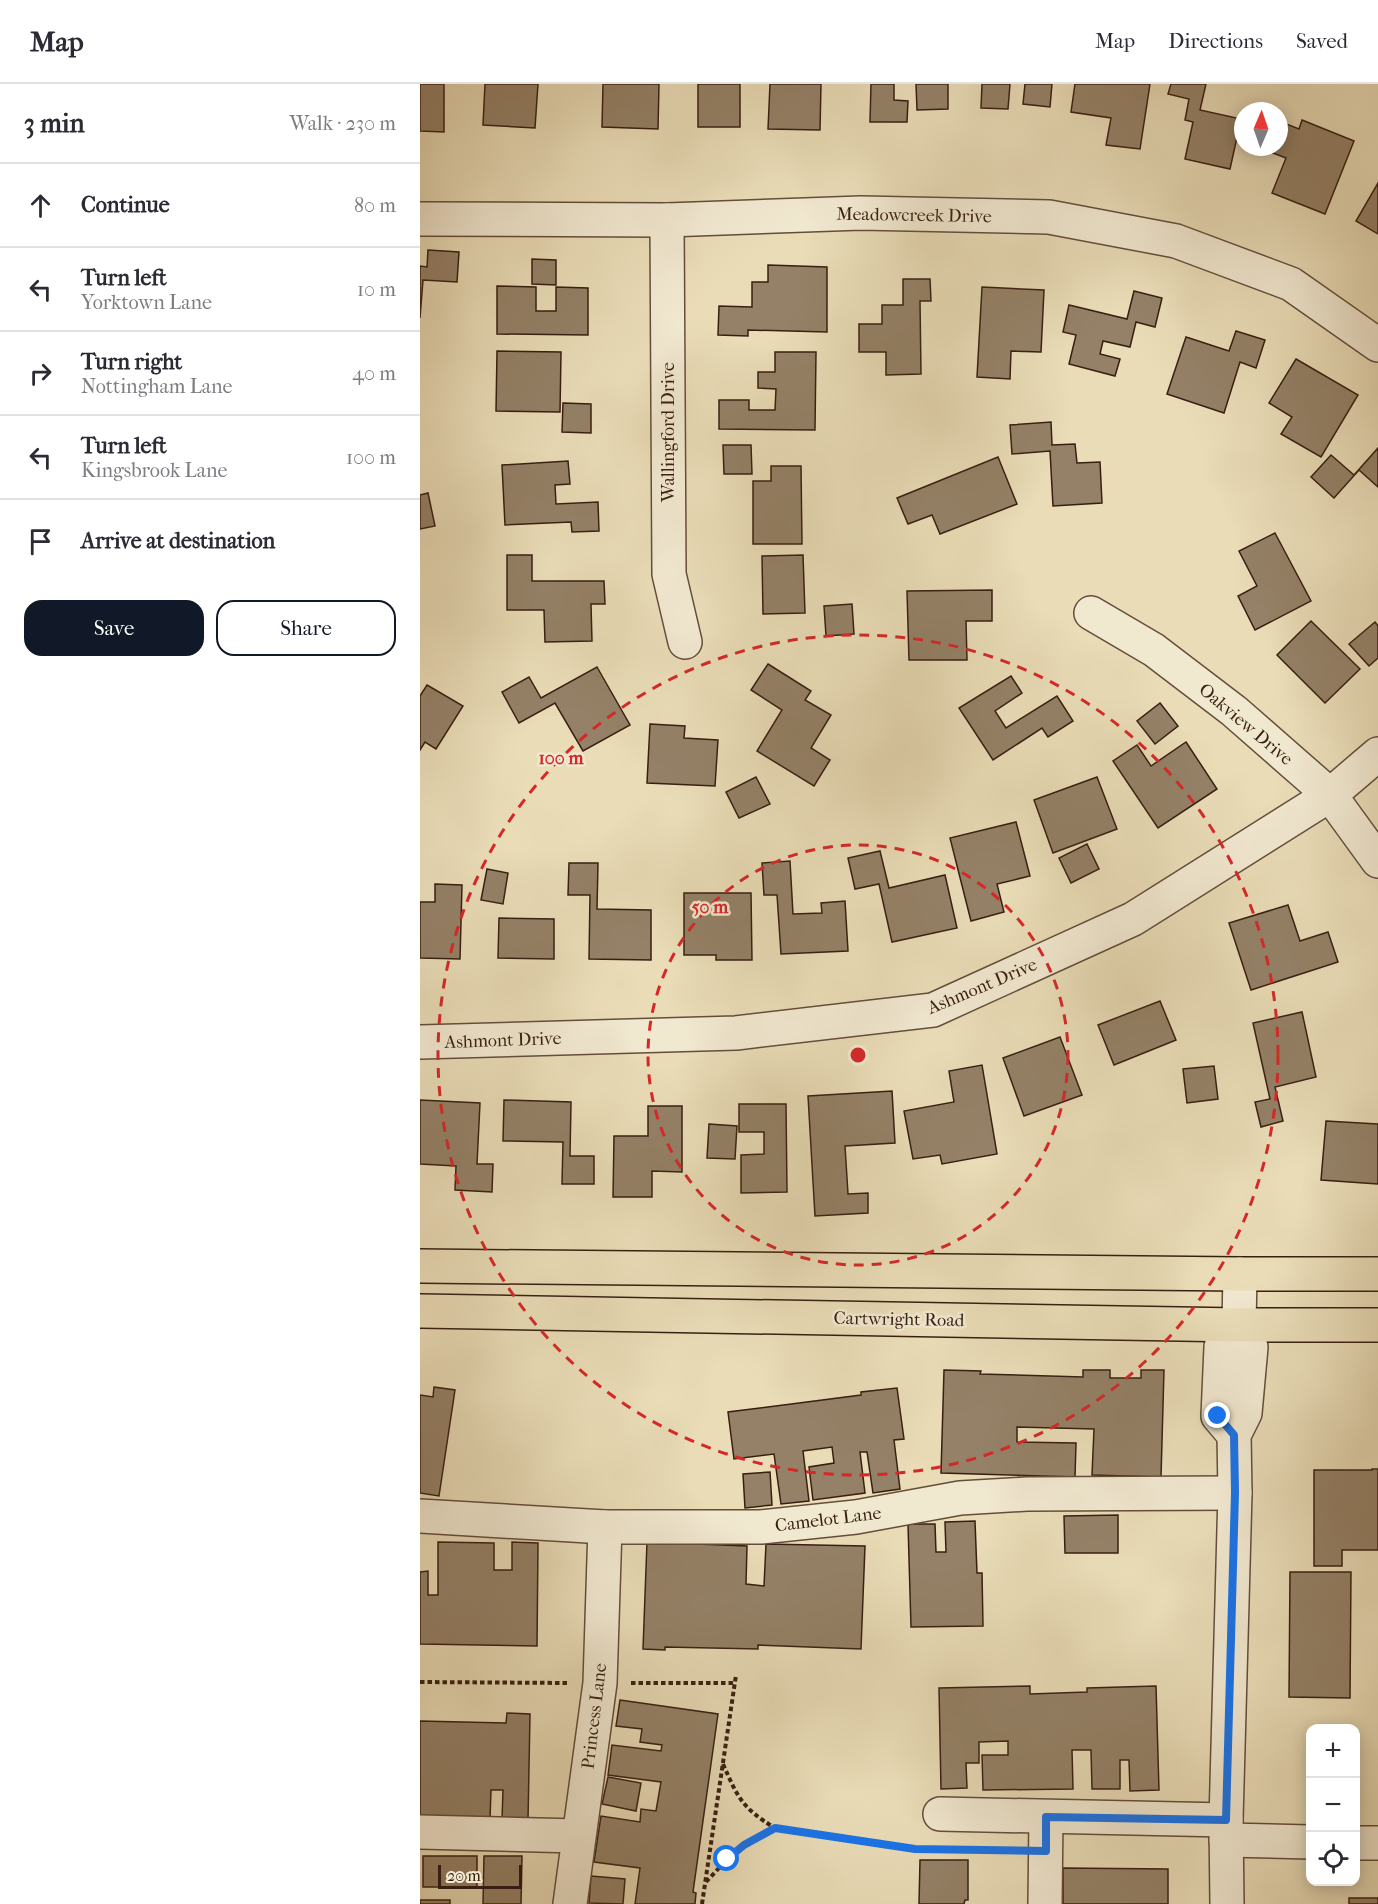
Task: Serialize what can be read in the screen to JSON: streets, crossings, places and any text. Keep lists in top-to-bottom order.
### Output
{
  "streets": {
    "main road": ["Cartwright Road"],
    "street": [
      "Meadowcreek Drive",
      "Wallingford Drive",
      "Oakview Drive",
      "Ashmont Drive",
      "Camelot Lane",
      "Princess Lane"
    ]
  },
  "crossings": [
    ["Meadowcreek Drive", "Wallingford Drive"],
    ["Oakview Drive", "Ashmont Drive"],
    ["Camelot Lane", "Princess Lane"]
  ],
  "scale_bar": "20 m",
  "north": "top",
  "page": {
    "header": "Map",
    "nav": ["Map", "Directions", "Saved"],
    "heading": ["3 min", "Walk · 230 m"],
    "list": [
      ["Continue", "80 m"],
      ["Turn left", "Yorktown Lane", "10 m"],
      ["Turn right", "Nottingham Lane", "40 m"],
      ["Turn left", "Kingsbrook Lane", "100 m"],
      "Arrive at destination"
    ],
    "buttons": ["Save", "Share"],
    "map_buttons": ["+", "−"],
    "scale": "20 m"
  },
  "rings": ["100 m", "50 m"]
}
